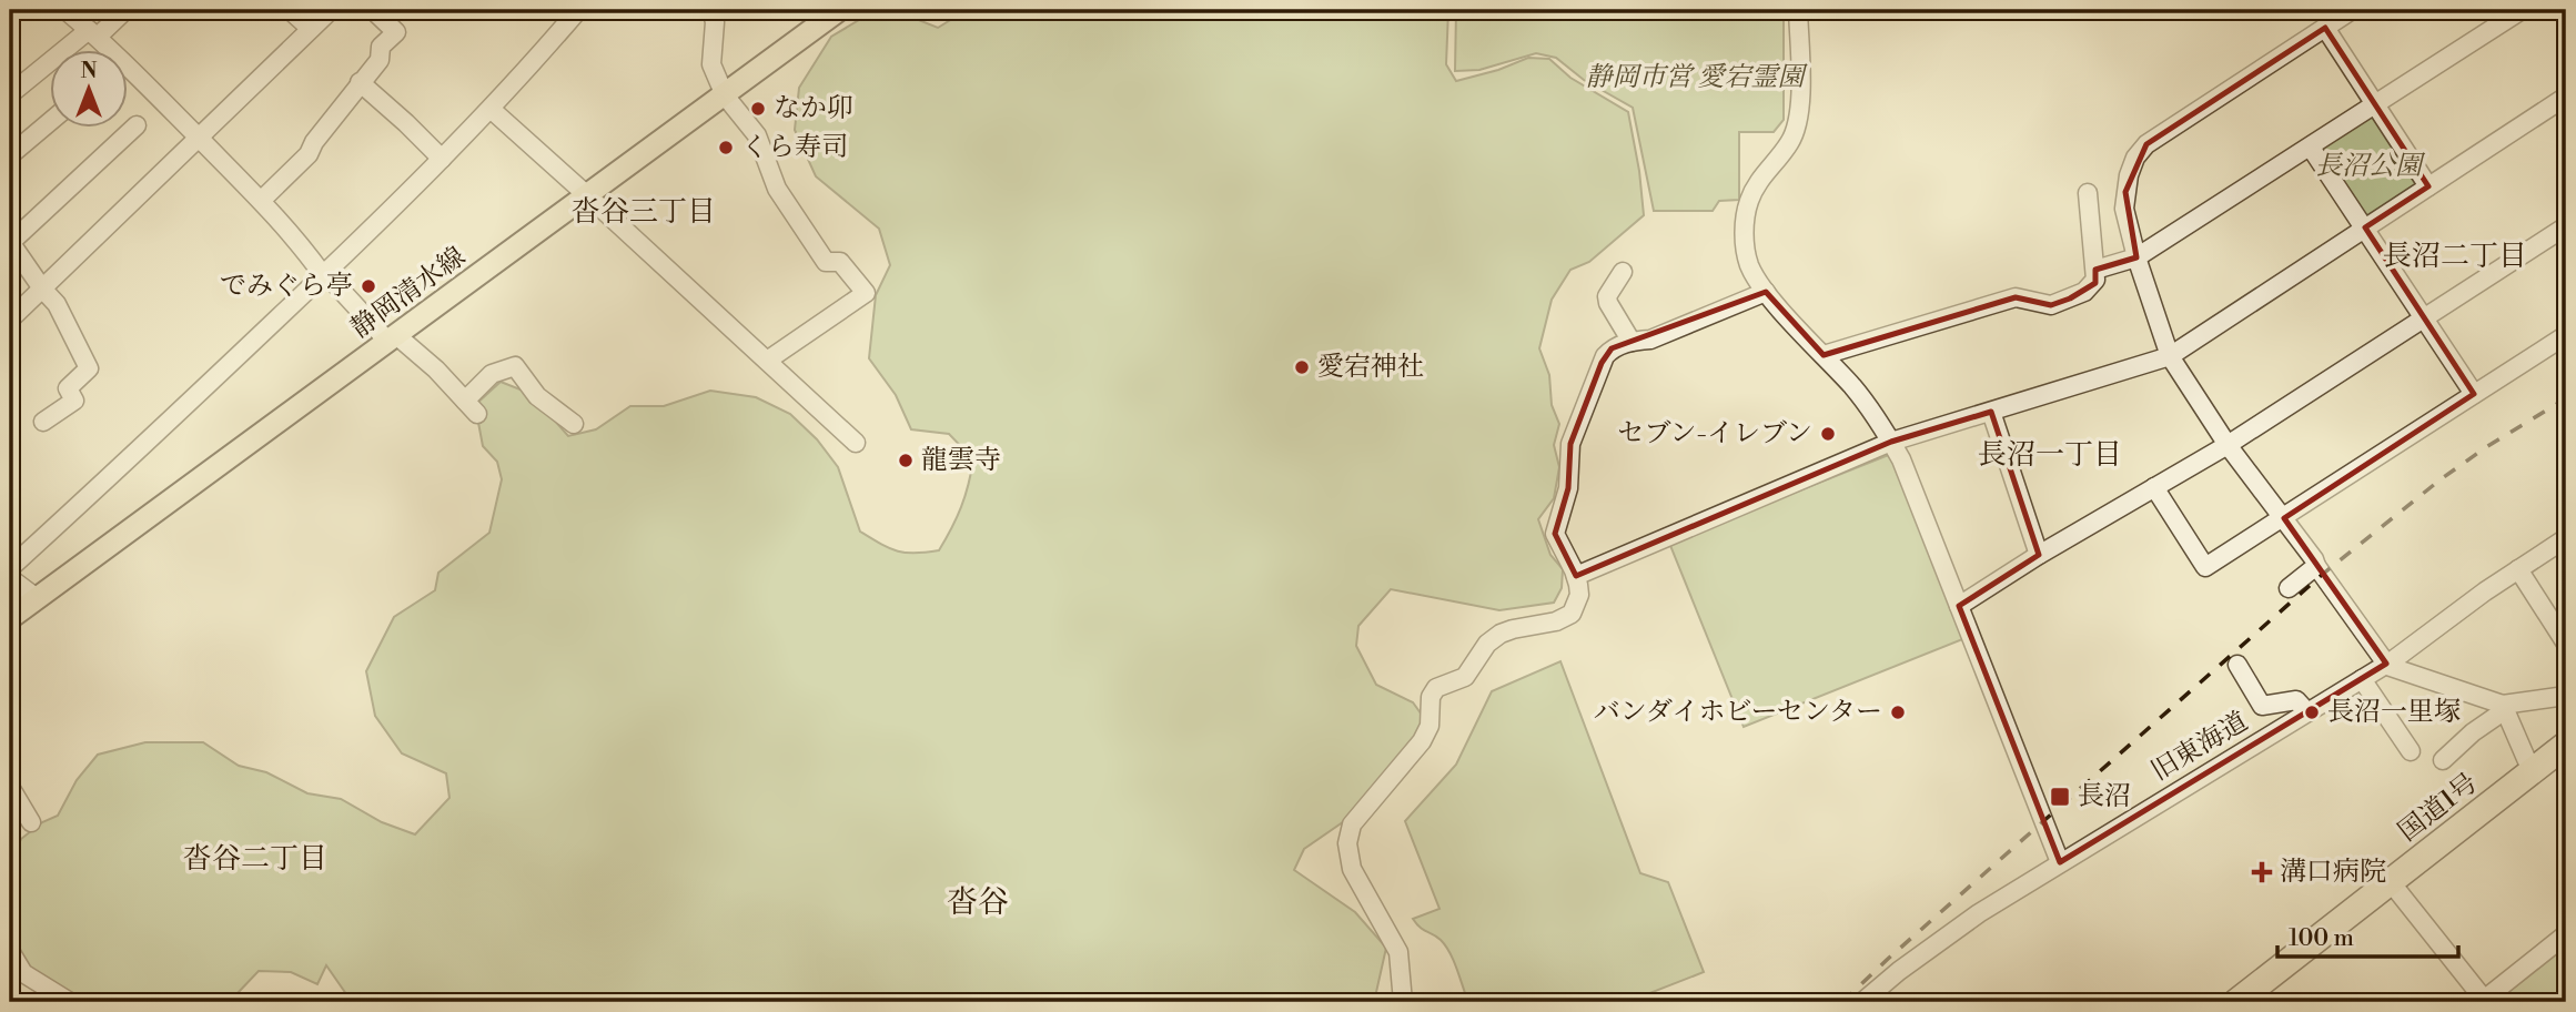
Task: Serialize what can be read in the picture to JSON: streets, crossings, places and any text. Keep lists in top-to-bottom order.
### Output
{
  "streets": {
    "highway": ["国道1号"],
    "main road": ["静岡清水線"],
    "street": ["旧東海道"]
  },
  "districts": [
    "沓谷三丁目",
    "長沼二丁目",
    "長沼一丁目",
    "沓谷二丁目",
    "沓谷"
  ],
  "parks": ["静岡市営 愛宕霊園", "長沼公園"],
  "places": {
    "other": [
      "なか卯",
      "くら寿司",
      "でみぐら亭",
      "愛宕神社",
      "セブン-イレブン",
      "龍雲寺",
      "バンダイホビーセンター",
      "長沼一里塚"
    ],
    "transit": ["長沼"],
    "health": ["溝口病院"]
  },
  "scale_bar": "100 m",
  "north": "top"
}
